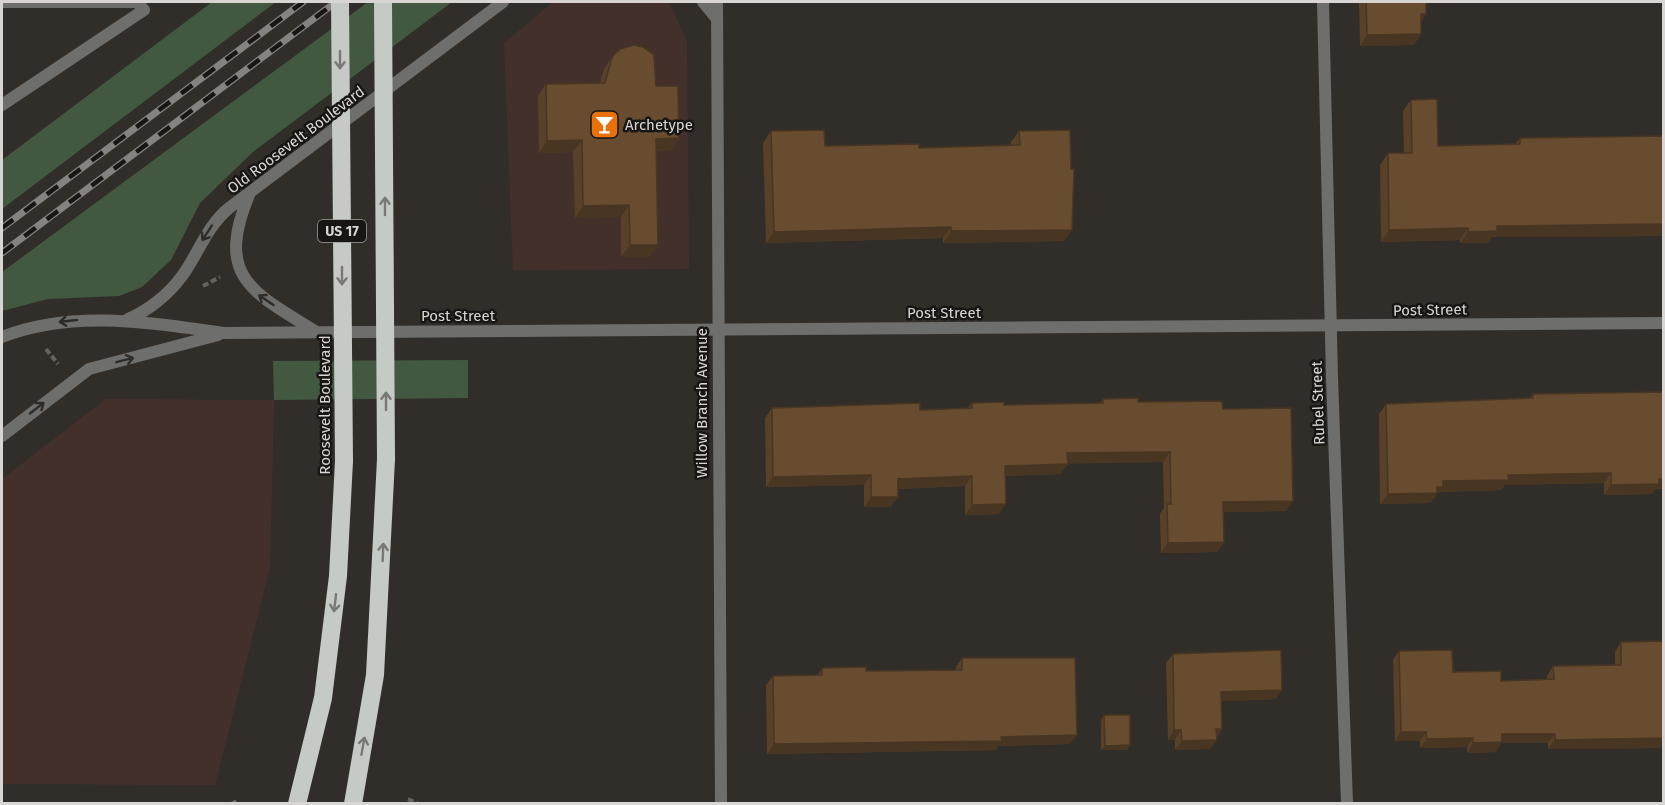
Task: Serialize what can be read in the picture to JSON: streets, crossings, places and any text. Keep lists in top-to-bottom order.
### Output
{
  "streets": {
    "highway": ["US 17", "Roosevelt Boulevard"],
    "street": [
      "Old Roosevelt Boulevard",
      "Post Street",
      "Willow Branch Avenue",
      "Rubel Street"
    ]
  },
  "crossings": [
    ["Old Roosevelt Boulevard", "Post Street"],
    ["Post Street", "Willow Branch Avenue"],
    ["Post Street", "Rubel Street"]
  ],
  "one_way": ["Old Roosevelt Boulevard"],
  "places": {
    "bar": ["Archetype"]
  }
}
